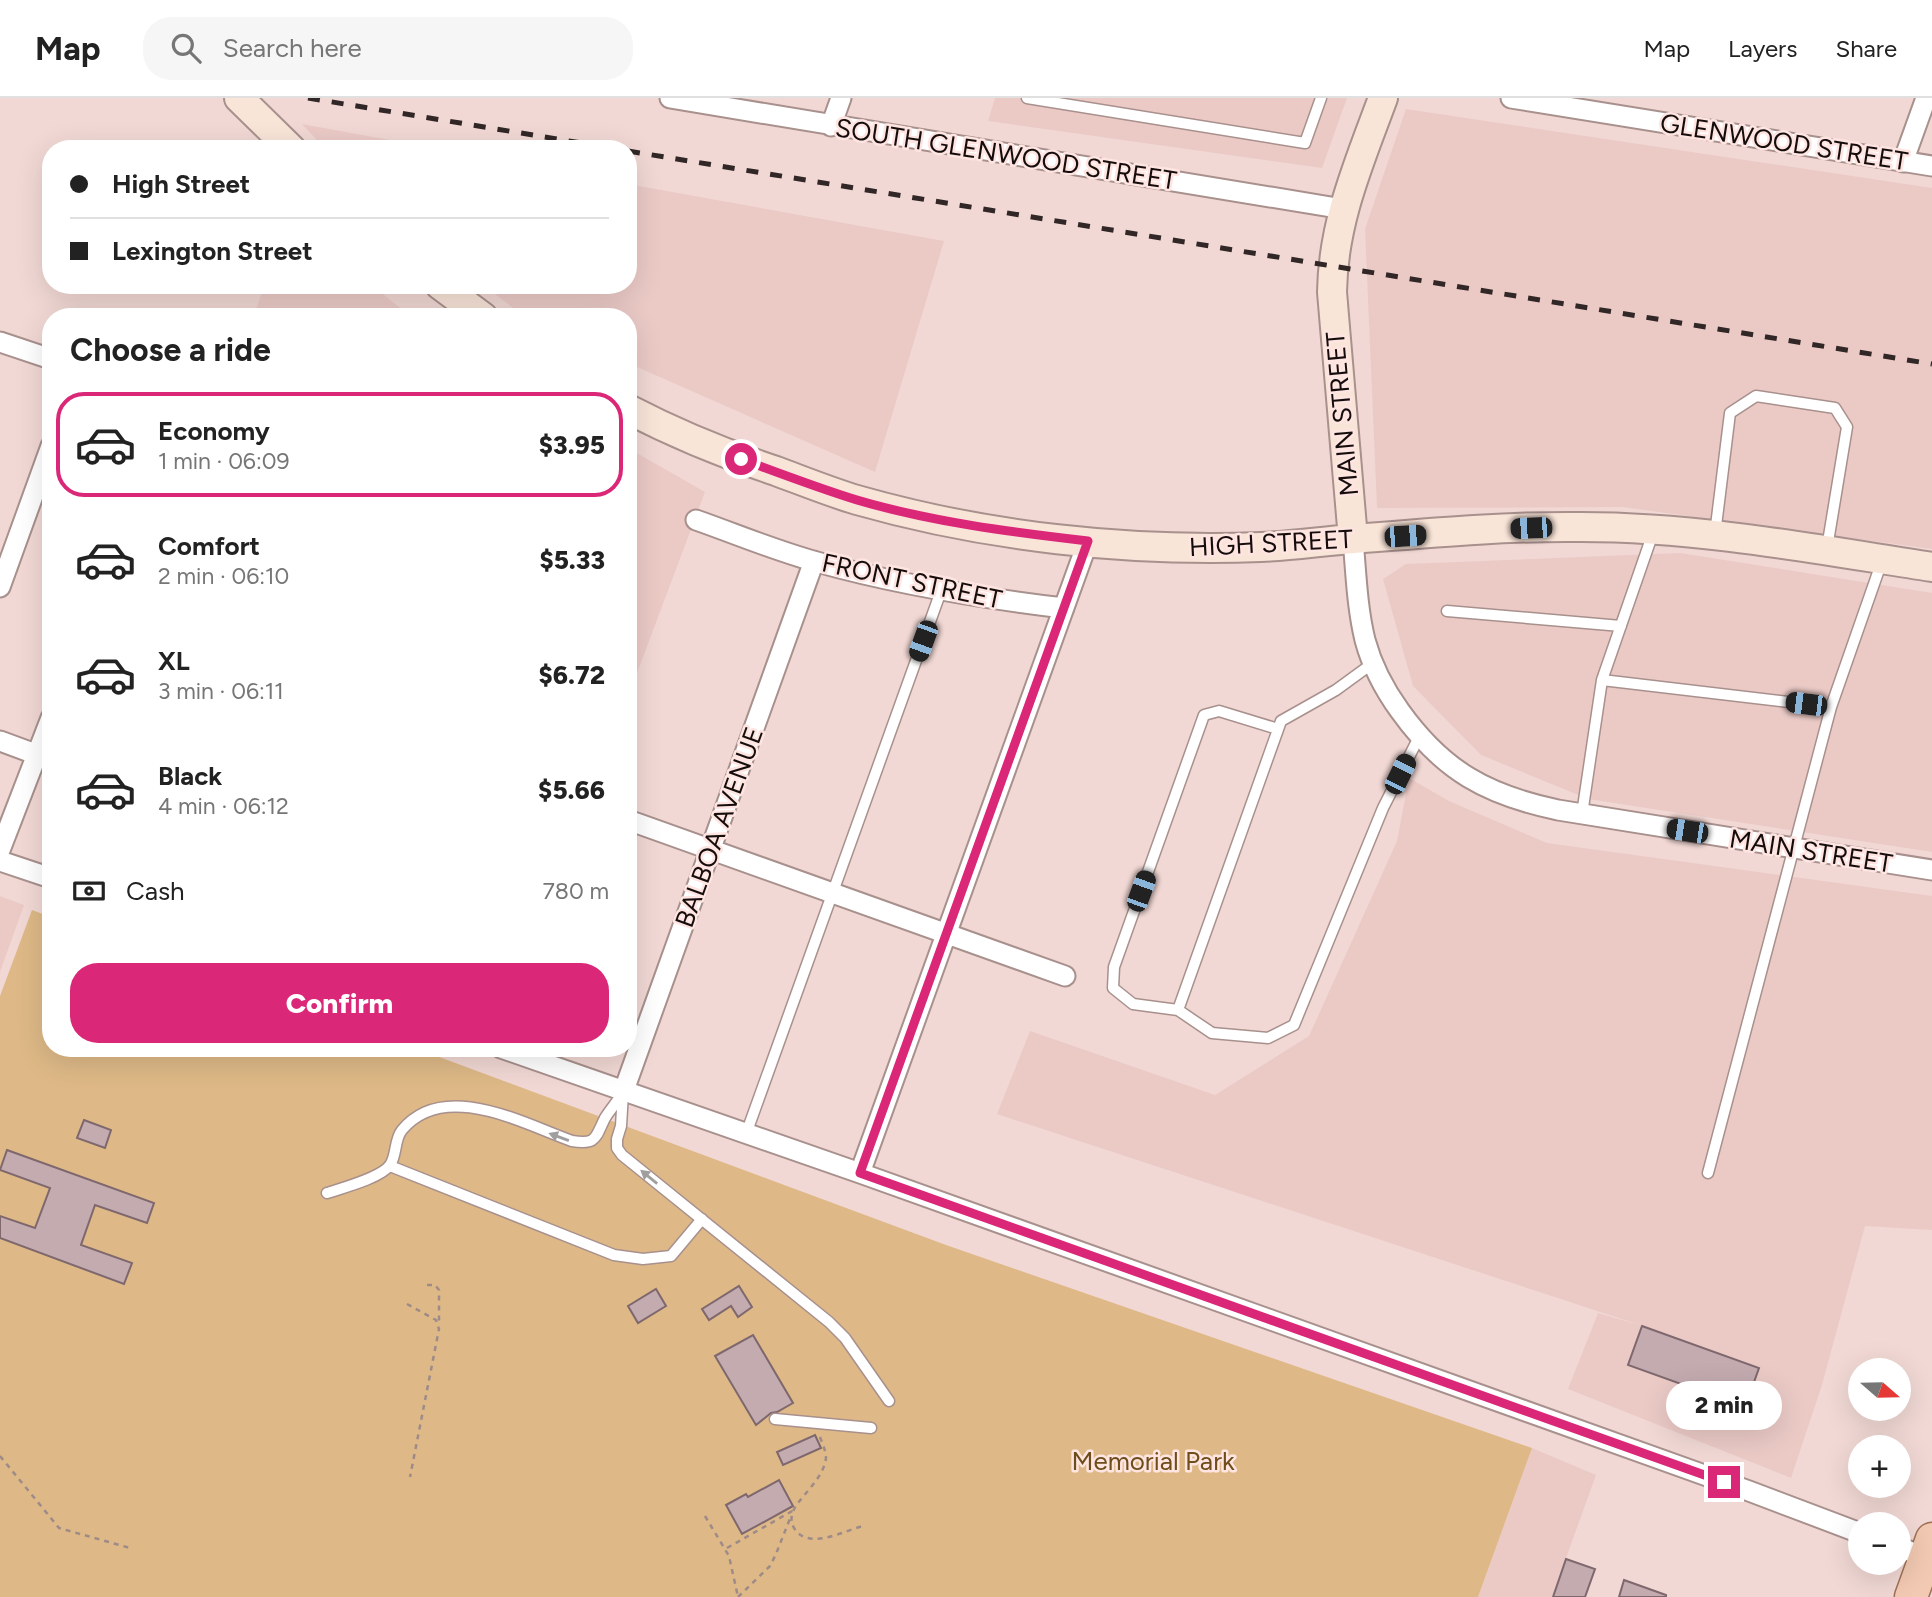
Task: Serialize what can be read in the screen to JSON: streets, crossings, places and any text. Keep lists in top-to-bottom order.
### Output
{
  "streets": {
    "main road": ["MAIN STREET", "HIGH STREET"],
    "street": [
      "GLENWOOD STREET",
      "SOUTH GLENWOOD STREET",
      "FRONT STREET",
      "BALBOA AVENUE"
    ]
  },
  "crossings": [
    ["SOUTH GLENWOOD STREET", "MAIN STREET"],
    ["MAIN STREET", "HIGH STREET"],
    ["FRONT STREET", "BALBOA AVENUE"]
  ],
  "parks": ["Memorial Park"],
  "north": "right",
  "page": {
    "header": "Map",
    "search": "Search here",
    "nav": ["Map", "Layers", "Share"],
    "banner": ["High Street", "Lexington Street"],
    "heading": "Choose a ride",
    "list": [
      {
        "name": "Economy",
        "note": "1 min · 06:09",
        "value": "$3.95"
      },
      {
        "name": "Comfort",
        "note": "2 min · 06:10",
        "value": "$5.33"
      },
      {
        "name": "XL",
        "note": "3 min · 06:11",
        "value": "$6.72"
      },
      {
        "name": "Black",
        "note": "4 min · 06:12",
        "value": "$5.66"
      }
    ],
    "pay": ["Cash", "780 m"],
    "buttons": "Confirm",
    "map_buttons": ["+", "−"],
    "bubble": "2 min"
  }
}
